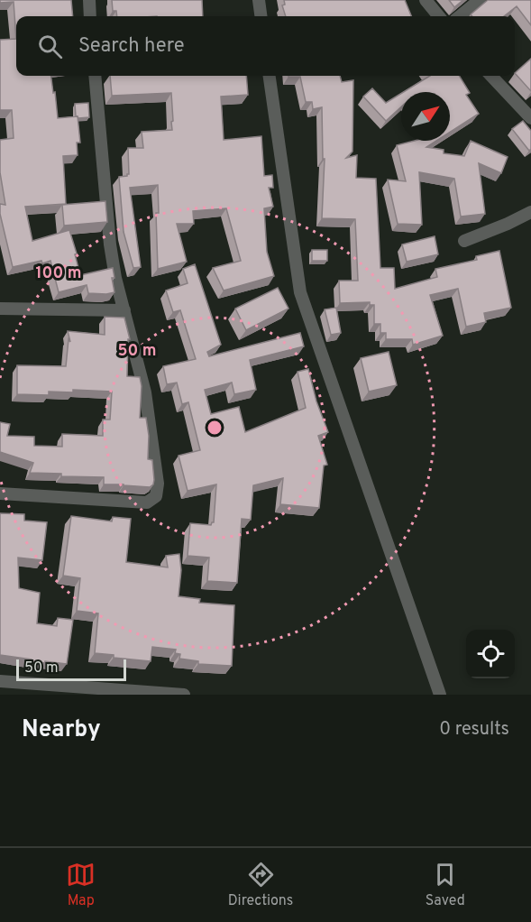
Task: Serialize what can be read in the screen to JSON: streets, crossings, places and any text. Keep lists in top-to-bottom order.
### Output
{
  "scale_bar": "50 m",
  "north": "top right",
  "page": {
    "search": "Search here",
    "scale": "50 m",
    "heading": ["Nearby", "0 results"],
    "nav": ["Map", "Directions", "Saved"]
  },
  "rings": ["100 m", "50 m"]
}
